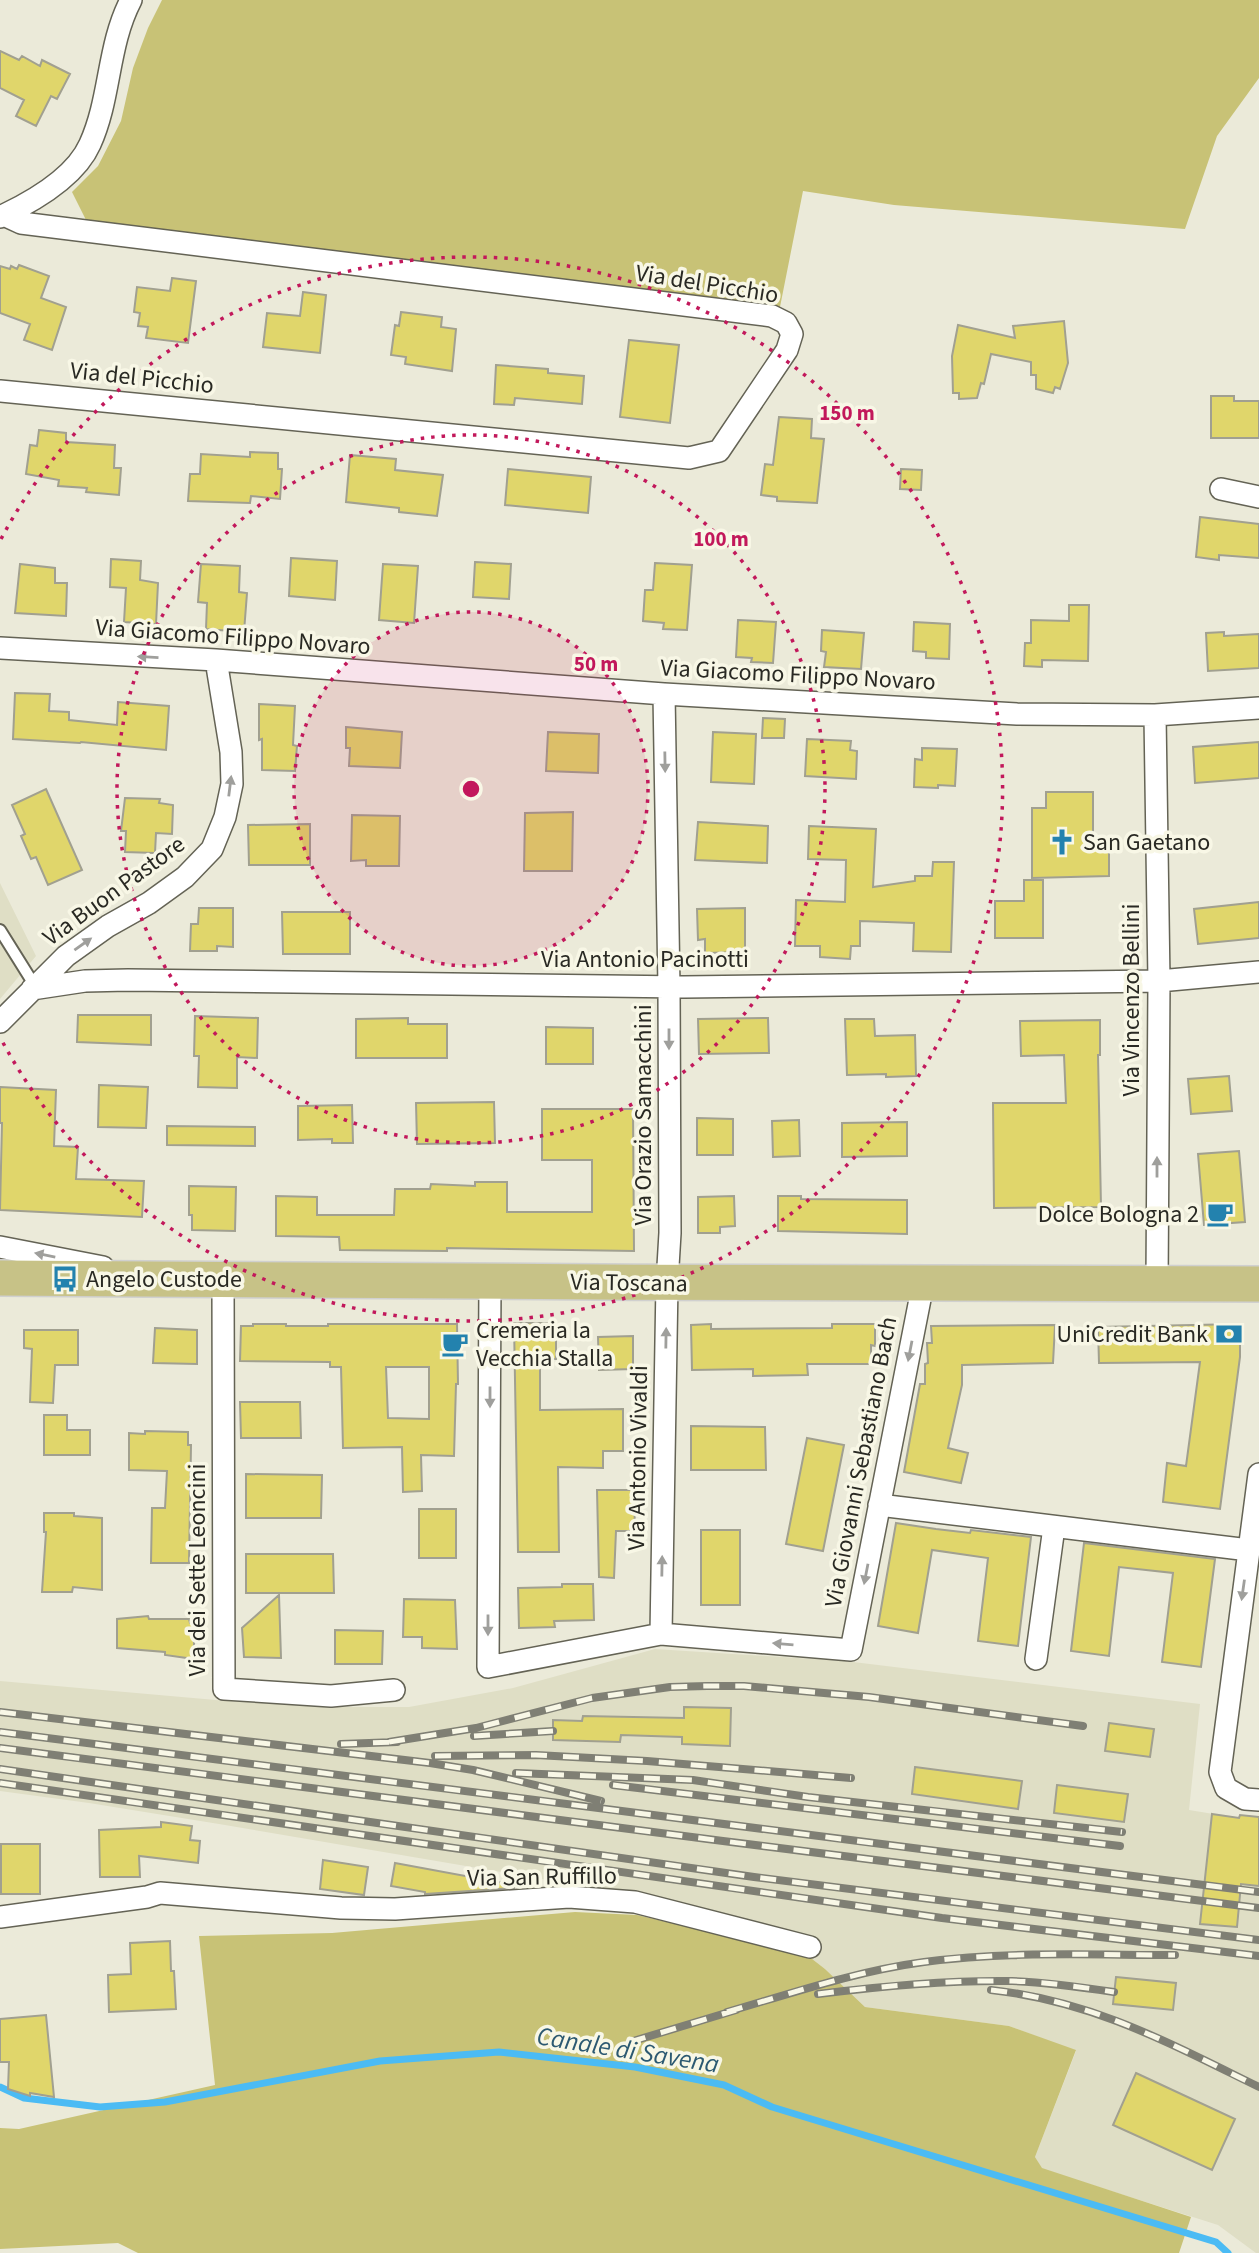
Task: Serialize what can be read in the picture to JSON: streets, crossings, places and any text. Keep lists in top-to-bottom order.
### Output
{
  "streets": {
    "main road": ["Via Toscana"],
    "street": [
      "Via del Picchio",
      "Via Giacomo Filippo Novaro",
      "Via Buon Pastore",
      "Via Antonio Pacinotti",
      "Via Vincenzo Bellini",
      "Via Orazio Samacchini",
      "Via Antonio Vivaldi",
      "Via Giovanni Sebastiano Bach",
      "Via dei Sette Leoncini",
      "Via San Ruffillo"
    ]
  },
  "crossings": [
    ["Via Giacomo Filippo Novaro", "Via Buon Pastore"],
    ["Via Giacomo Filippo Novaro", "Via Vincenzo Bellini"],
    ["Via Giacomo Filippo Novaro", "Via Orazio Samacchini"],
    ["Via Buon Pastore", "Via Antonio Pacinotti"],
    ["Via Antonio Pacinotti", "Via Vincenzo Bellini"],
    ["Via Antonio Pacinotti", "Via Orazio Samacchini"],
    ["Via Vincenzo Bellini", "Via Toscana"],
    ["Via Orazio Samacchini", "Via Toscana"],
    ["Via Orazio Samacchini", "Via Antonio Vivaldi"],
    ["Via Toscana", "Via Antonio Vivaldi"],
    ["Via Toscana", "Via Giovanni Sebastiano Bach"],
    ["Via Toscana", "Via dei Sette Leoncini"],
    ["Via Antonio Vivaldi", "Via Giovanni Sebastiano Bach"]
  ],
  "one_way": [
    "Via Buon Pastore",
    "Via Vincenzo Bellini",
    "Via Orazio Samacchini",
    "Via Antonio Vivaldi"
  ],
  "water": ["Canale di Savena"],
  "places": {
    "church": ["San Gaetano"],
    "cafe": ["Dolce Bologna 2", "Cremeria la Vecchia Stalla"],
    "bus stop": ["Angelo Custode"],
    "bank": ["UniCredit Bank"]
  },
  "rings": ["150 m", "100 m", "50 m"]
}
